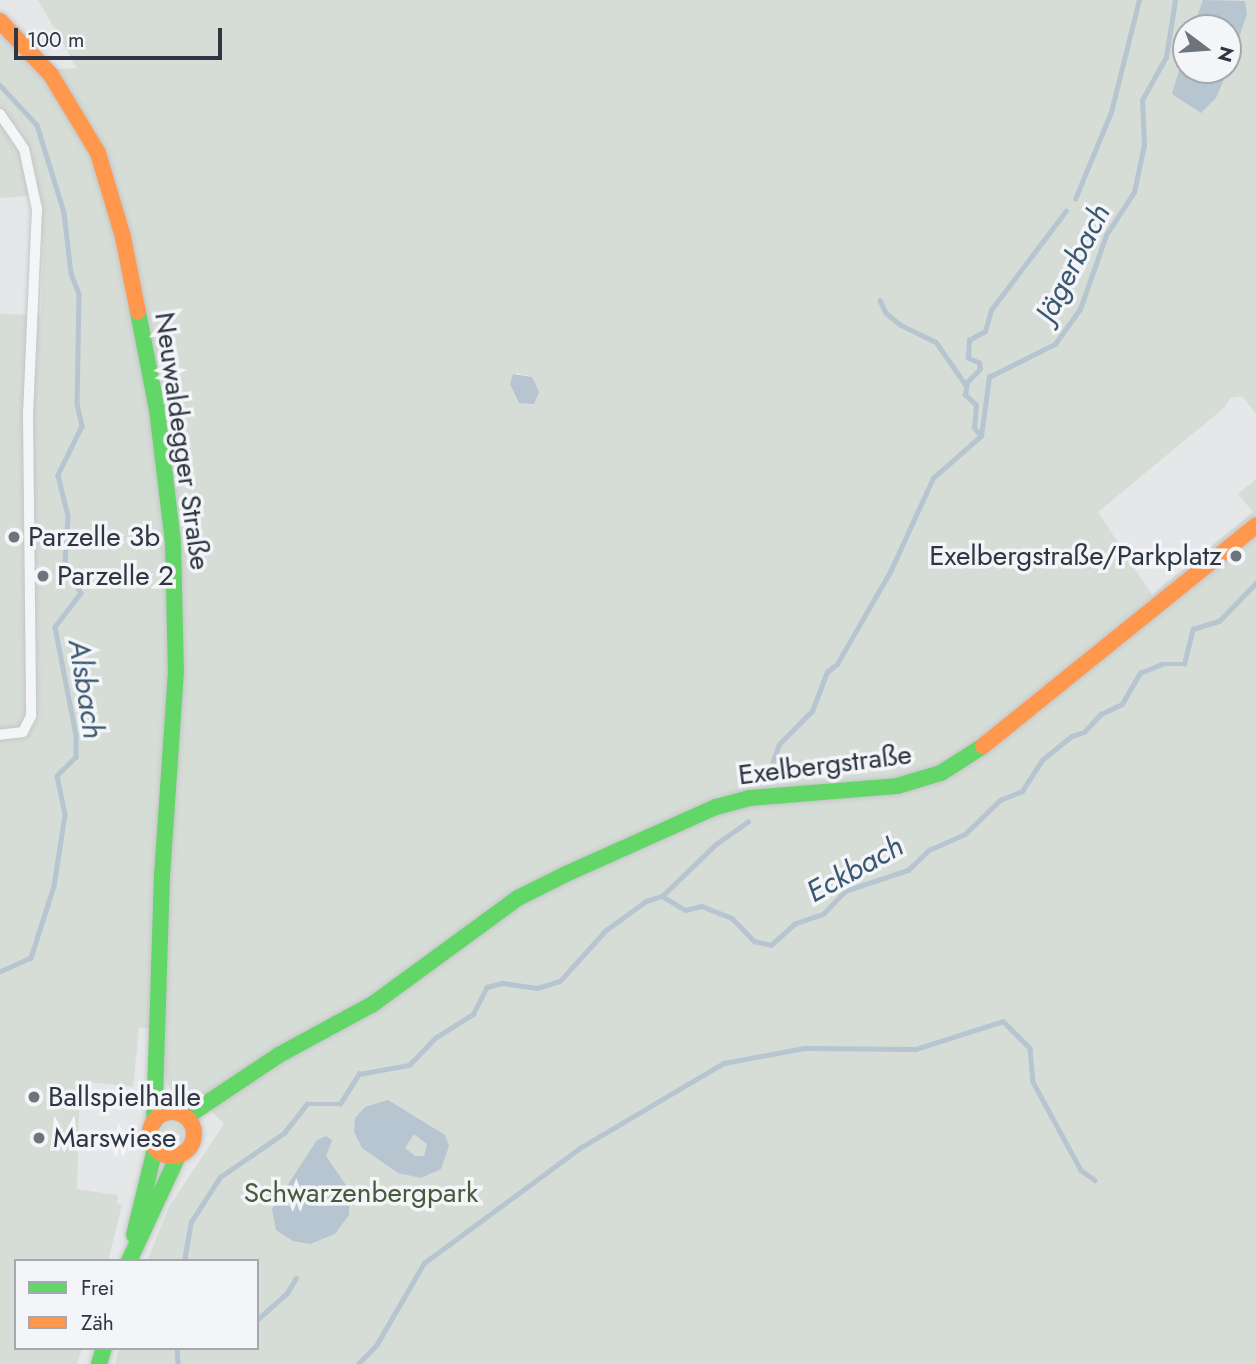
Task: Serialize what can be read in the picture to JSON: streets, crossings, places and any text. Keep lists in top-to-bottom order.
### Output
{
  "streets": {
    "main road": ["Neuwaldegger Straße", "Exelbergstraße"]
  },
  "crossings": [
    ["Neuwaldegger Straße", "Exelbergstraße"]
  ],
  "water": ["Jägerbach", "Alsbach", "Eckbach"],
  "parks": ["Schwarzenbergpark"],
  "places": [
    "Parzelle 3b",
    "Exelbergstraße/Parkplatz",
    "Parzelle 2",
    "Ballspielhalle",
    "Marswiese"
  ],
  "legend": ["Frei", "Zäh"],
  "scale_bar": "100 m",
  "north": "right"
}
